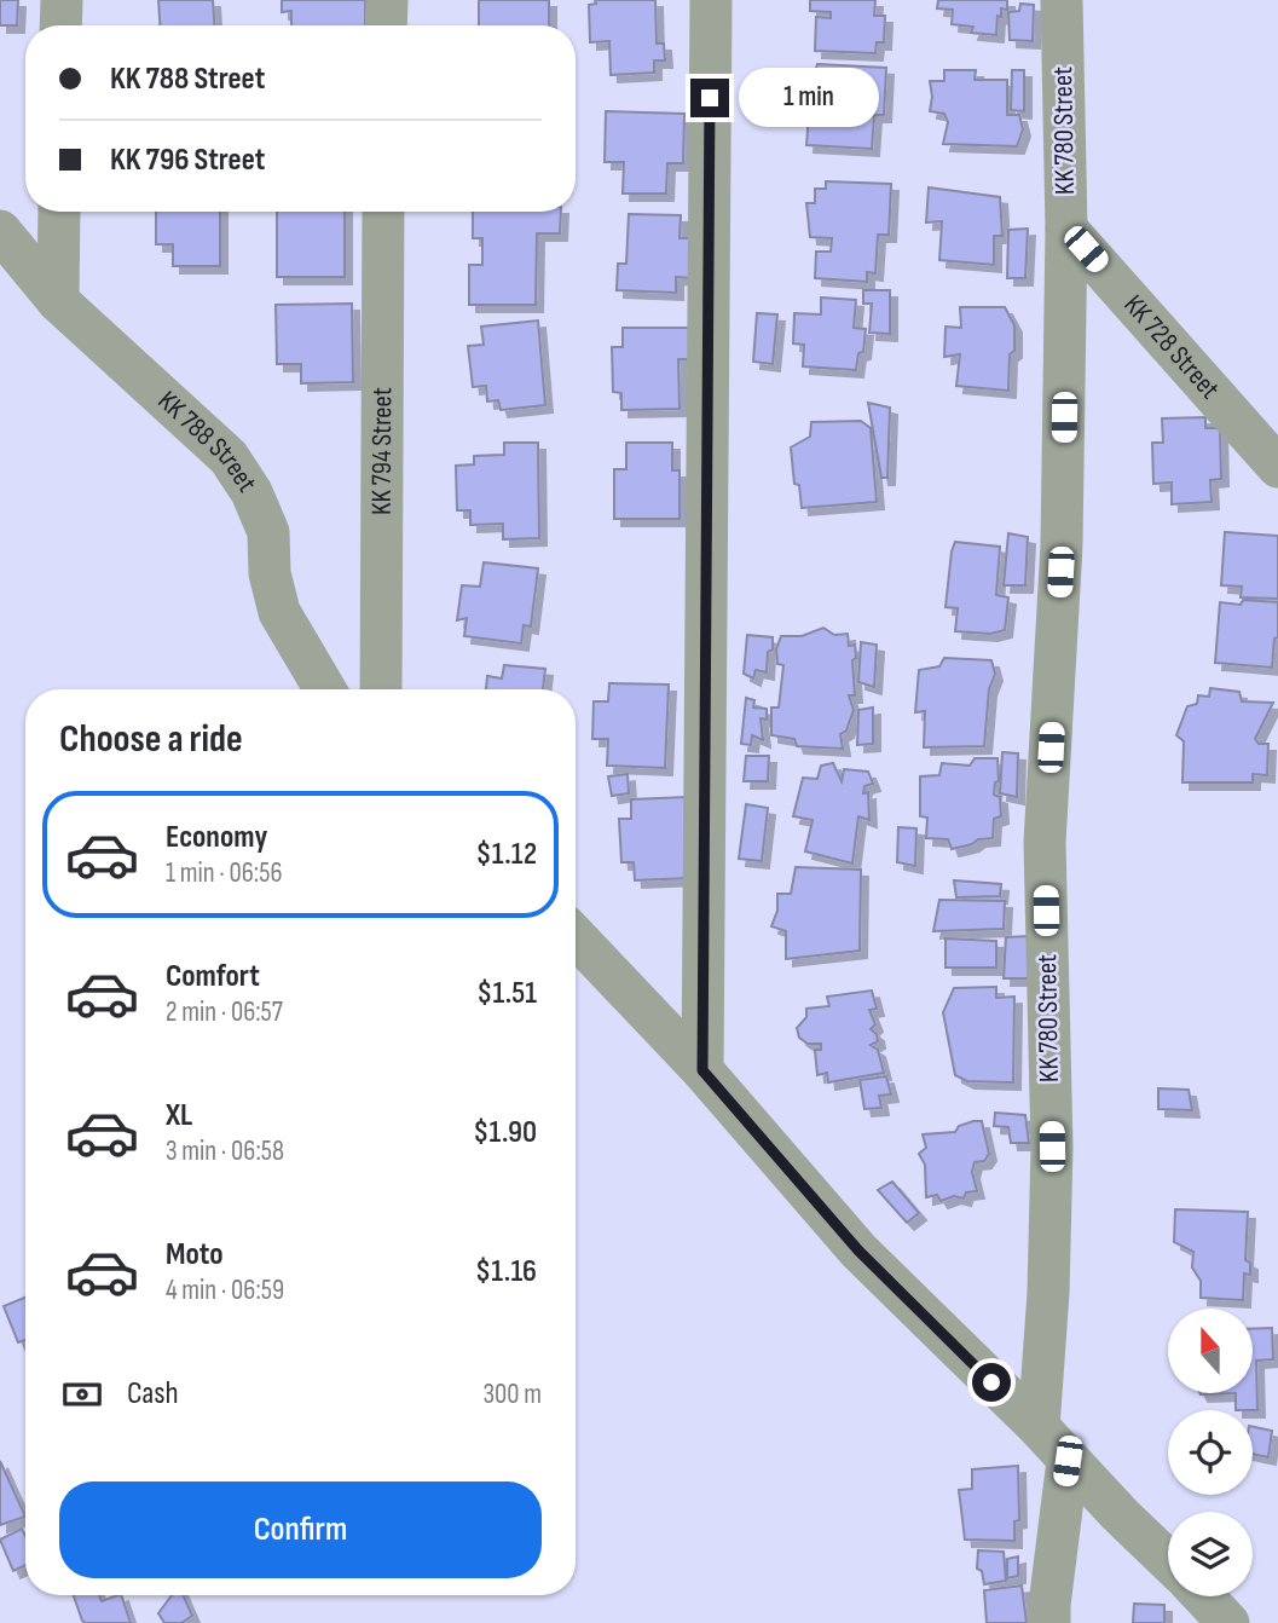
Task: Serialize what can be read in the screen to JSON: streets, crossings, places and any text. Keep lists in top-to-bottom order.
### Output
{
  "streets": {
    "street": [
      "KK 780 Street",
      "KK 728 Street",
      "KK 788 Street",
      "KK 794 Street"
    ]
  },
  "crossings": [
    ["KK 780 Street", "KK 728 Street"]
  ],
  "north": "top",
  "page": {
    "banner": ["KK 788 Street", "KK 796 Street"],
    "bubble": "1 min",
    "heading": "Choose a ride",
    "list": [
      {
        "name": "Economy",
        "note": "1 min · 06:56",
        "value": "$1.12"
      },
      {
        "name": "Comfort",
        "note": "2 min · 06:57",
        "value": "$1.51"
      },
      {
        "name": "XL",
        "note": "3 min · 06:58",
        "value": "$1.90"
      },
      {
        "name": "Moto",
        "note": "4 min · 06:59",
        "value": "$1.16"
      }
    ],
    "pay": ["Cash", "300 m"],
    "buttons": "Confirm"
  }
}
